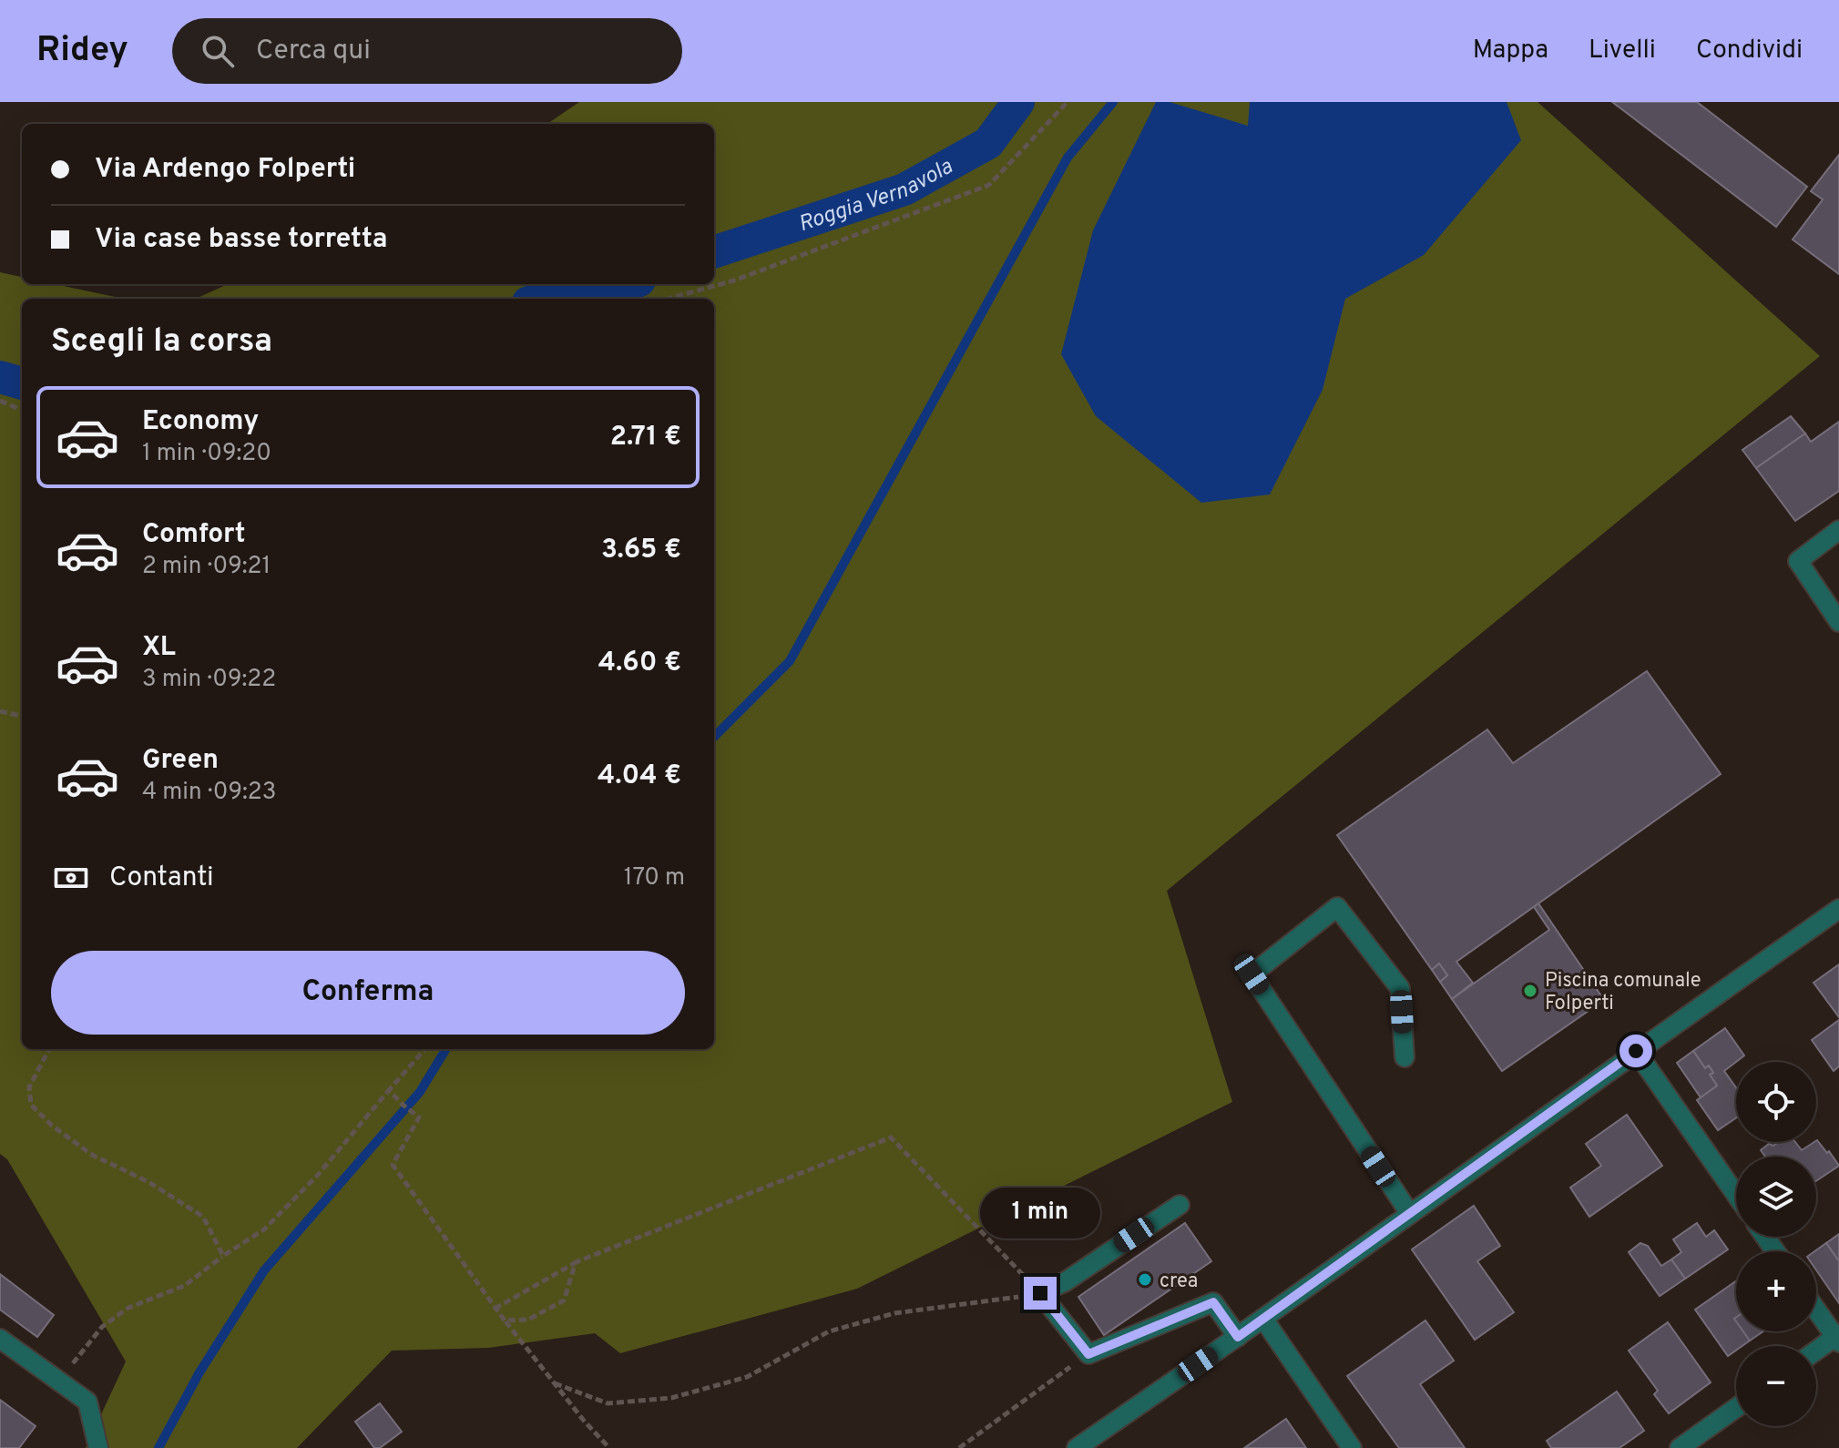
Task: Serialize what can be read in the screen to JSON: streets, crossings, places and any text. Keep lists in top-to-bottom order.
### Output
{
  "water": ["Roggia Vernavola"],
  "places": ["Piscina comunale Folperti", "crea"],
  "page": {
    "header": "Ridey",
    "search": "Cerca qui",
    "nav": ["Mappa", "Livelli", "Condividi"],
    "banner": ["Via Ardengo Folperti", "Via case basse torretta"],
    "heading": "Scegli la corsa",
    "list": [
      {
        "name": "Economy",
        "note": "1 min · 09:20",
        "value": "2.71 €"
      },
      {
        "name": "Comfort",
        "note": "2 min · 09:21",
        "value": "3.65 €"
      },
      {
        "name": "XL",
        "note": "3 min · 09:22",
        "value": "4.60 €"
      },
      {
        "name": "Green",
        "note": "4 min · 09:23",
        "value": "4.04 €"
      }
    ],
    "pay": ["Contanti", "170 m"],
    "buttons": "Conferma",
    "map_buttons": ["+", "−"],
    "bubble": "1 min"
  }
}
